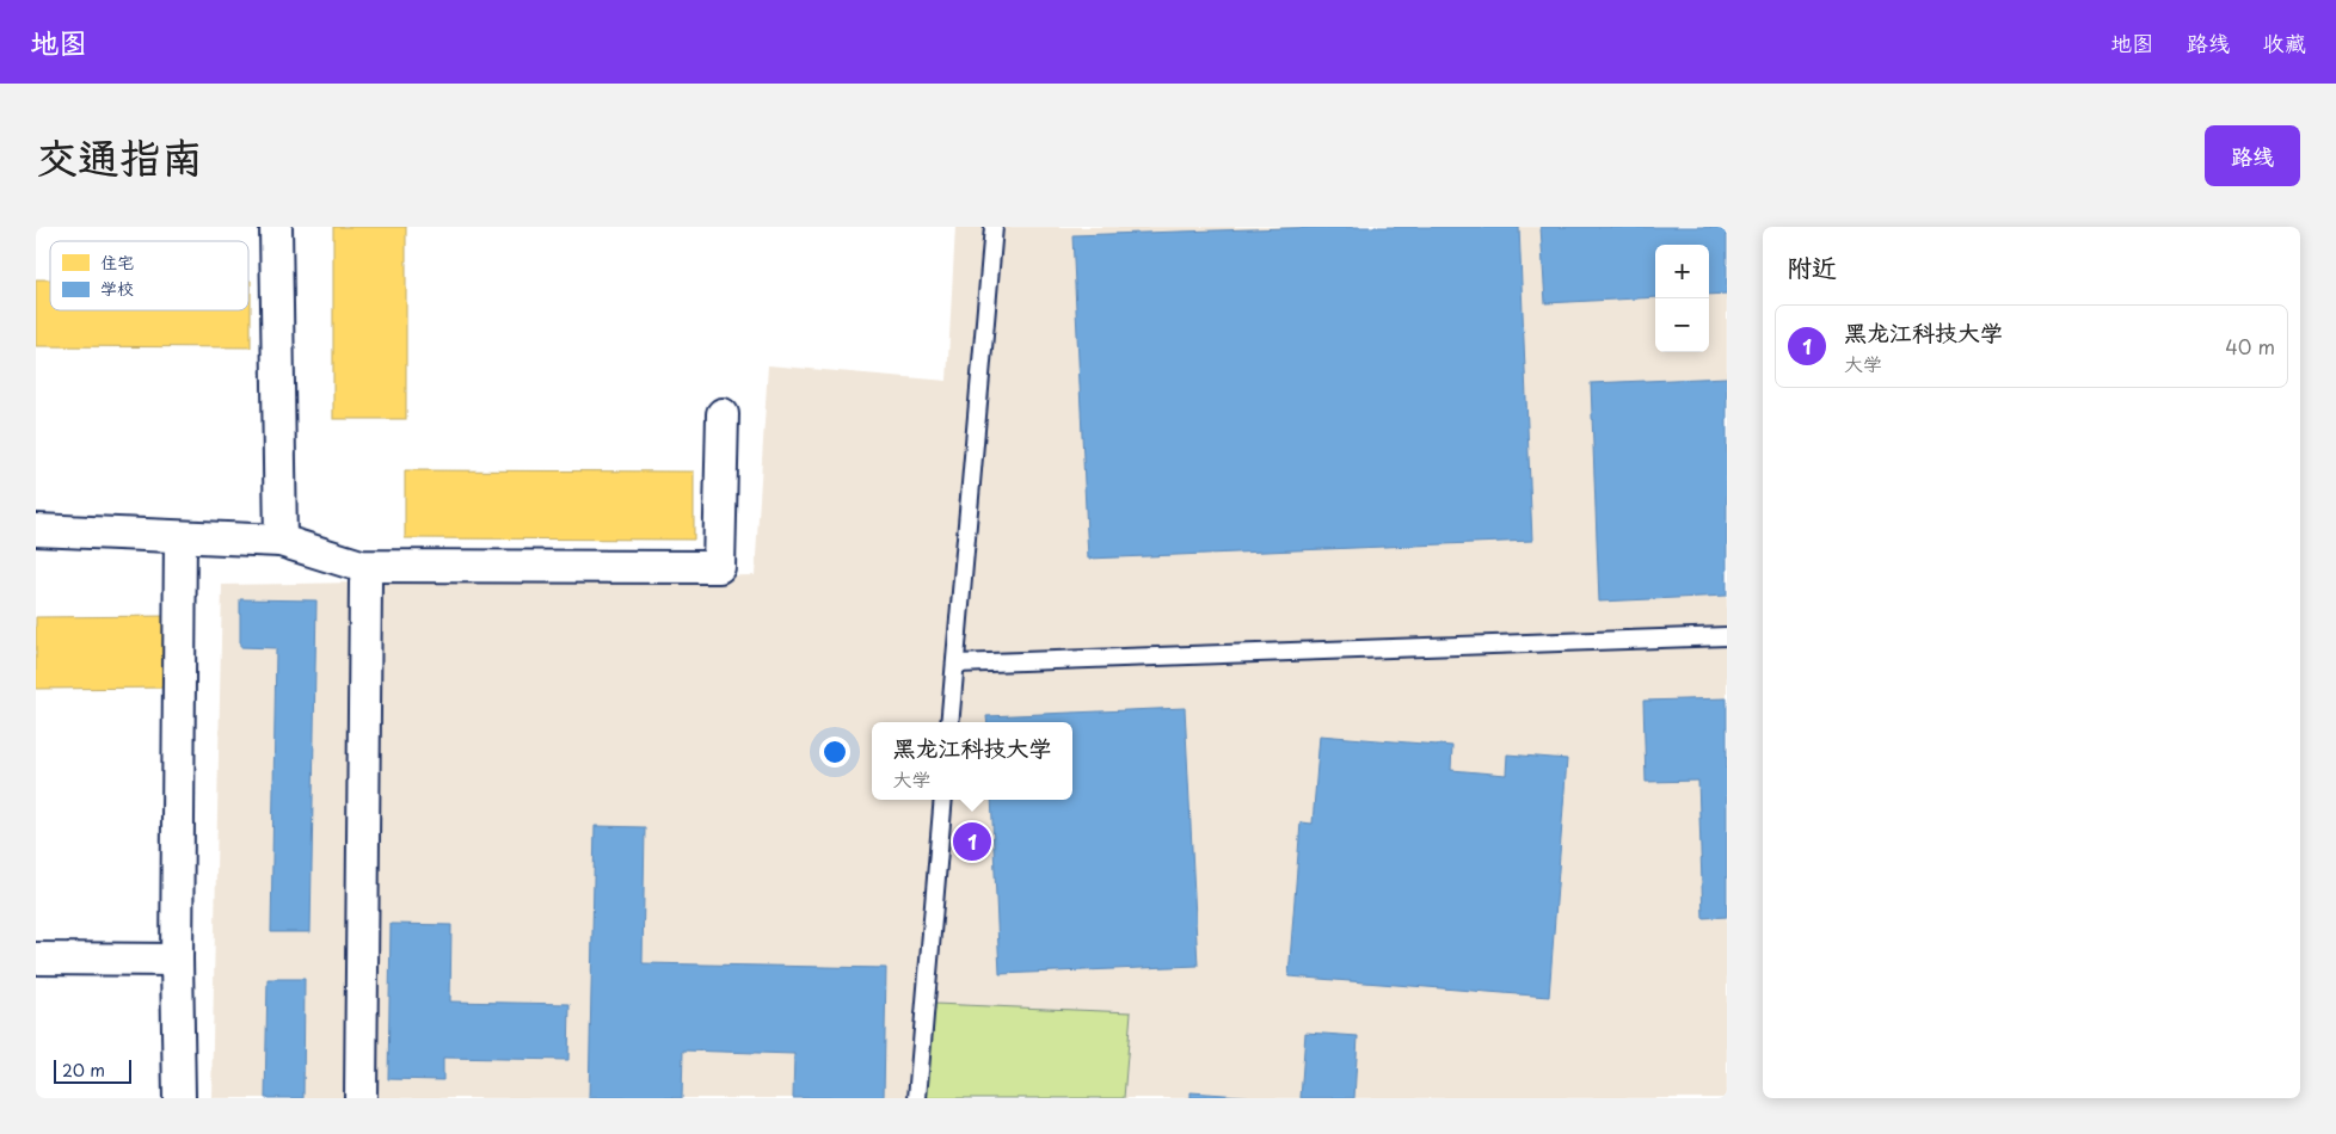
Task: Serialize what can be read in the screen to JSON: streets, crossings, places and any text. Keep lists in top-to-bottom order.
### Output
{
  "legend": ["住宅", "学校"],
  "scale_bar": "20 m",
  "page": {
    "header": "地图",
    "nav": ["地图", "路线", "收藏"],
    "title": "交通指南",
    "buttons": "路线",
    "heading": "附近",
    "map_buttons": ["+", "−"],
    "list": [
      {
        "mark": "1",
        "name": "黑龙江科技大学",
        "note": "大学",
        "value": "40 m"
      }
    ],
    "popup": ["黑龙江科技大学", "大学"],
    "pins": "1",
    "scale": "20 m"
  }
}
